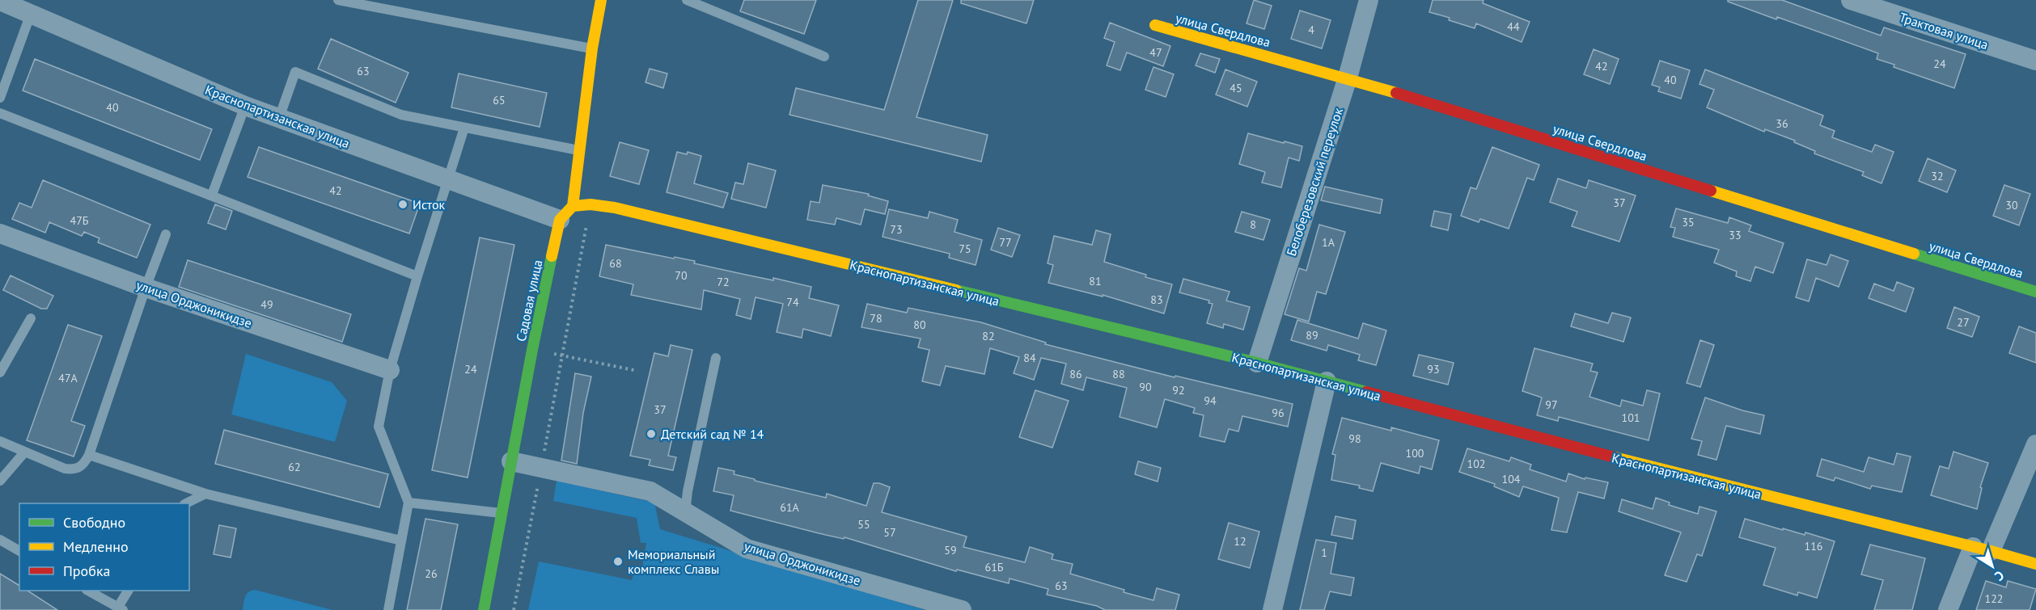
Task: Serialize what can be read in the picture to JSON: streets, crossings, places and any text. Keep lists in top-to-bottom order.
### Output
{
  "streets": {
    "street": [
      "улица Свердлова",
      "Трактовая улица",
      "Краснопартизанская улица",
      "Белоберезовский переулок",
      "Садовая улица",
      "улица Орджоникидзе"
    ]
  },
  "crossings": [
    ["улица Свердлова", "Белоберезовский переулок"],
    ["Краснопартизанская улица", "Белоберезовский переулок"],
    ["Краснопартизанская улица", "Садовая улица"],
    ["Садовая улица", "улица Орджоникидзе"]
  ],
  "places": ["Исток", "Детский сад № 14", "Мемориальный комплекс Славы"],
  "house_numbers": [
    "44",
    "4",
    "47",
    "24",
    "42",
    "63",
    "40",
    "45",
    "65",
    "40",
    "36",
    "32",
    "42",
    "37",
    "30",
    "47Б",
    "35",
    "8",
    "73",
    "33",
    "77",
    "1А",
    "75",
    "68",
    "70",
    "81",
    "72",
    "83",
    "74",
    "49",
    "78",
    "27",
    "80",
    "89",
    "82",
    "84",
    "24",
    "93",
    "86",
    "88",
    "47А",
    "90",
    "92",
    "94",
    "97",
    "37",
    "96",
    "101",
    "98",
    "100",
    "102",
    "62",
    "104",
    "61А",
    "55",
    "57",
    "12",
    "116",
    "59",
    "1",
    "61Б",
    "26",
    "63",
    "122"
  ],
  "legend": ["Свободно", "Медленно", "Пробка"],
  "north": "bottom right"
}
